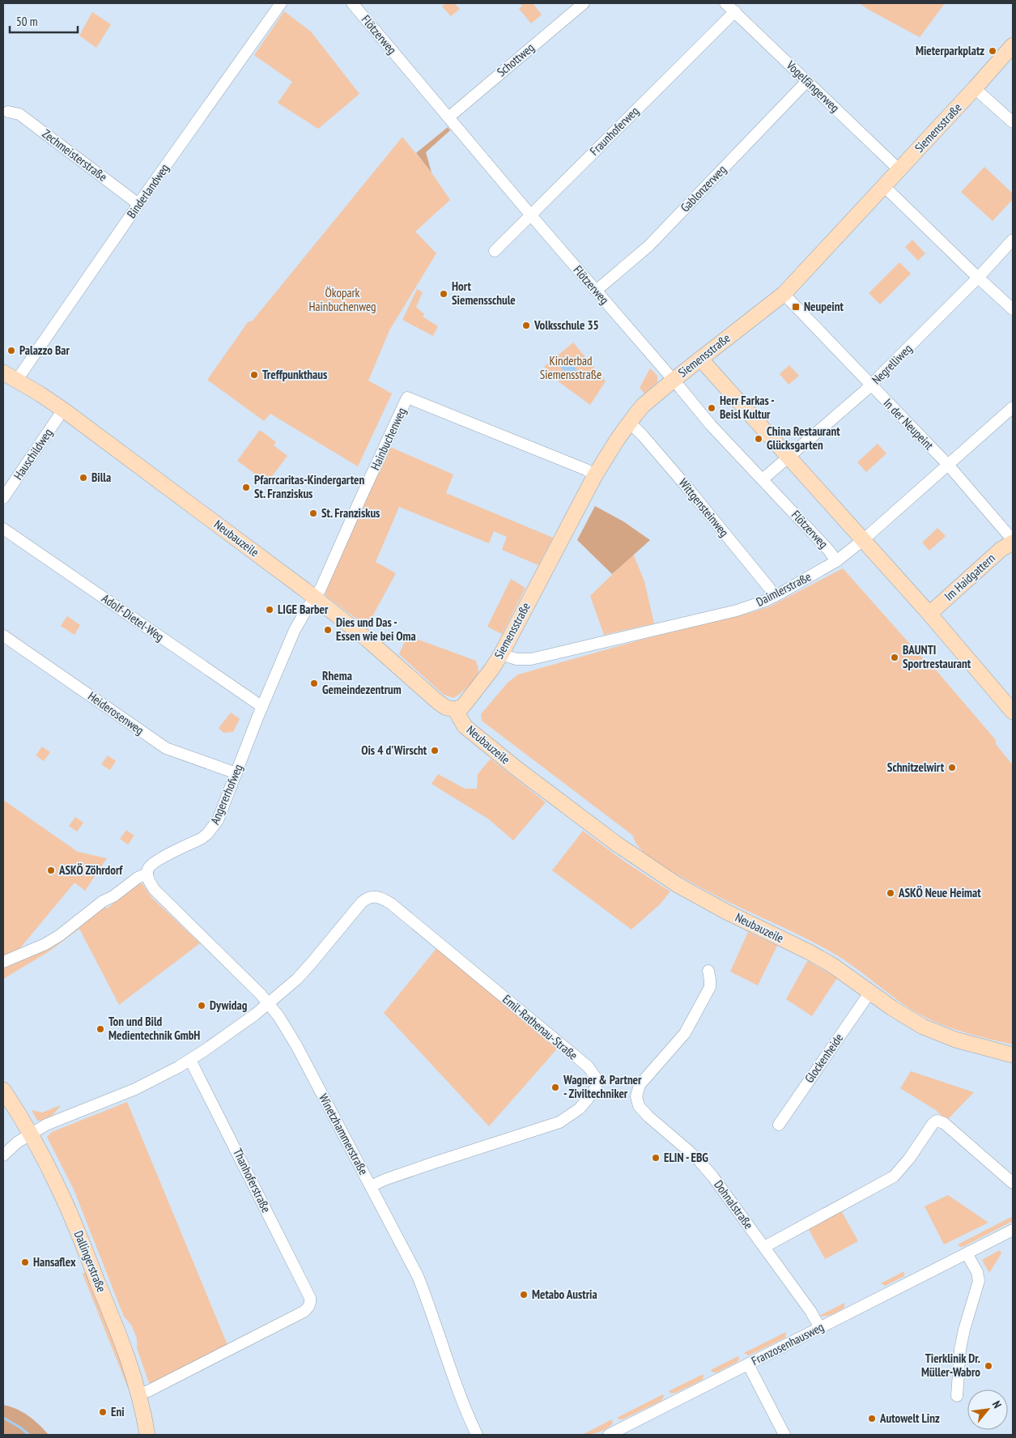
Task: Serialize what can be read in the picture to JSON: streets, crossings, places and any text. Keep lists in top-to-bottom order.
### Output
{
  "streets": {
    "street": [
      "Flötzerweg",
      "Schottweg",
      "Vogelfängerweg",
      "Siemensstraße",
      "Fraunhoferweg",
      "Zechmeisterstraße",
      "Gablonzerweg",
      "Binderlandweg",
      "Negrelliweg",
      "In der Neupeint",
      "Hainbuchenweg",
      "Hauschildweg",
      "Wittgensteinweg",
      "Neubauzeile",
      "Im Haidgattern",
      "Daimlerstraße",
      "Adolf-Dietel-Weg",
      "Heiderosenweg",
      "Angererhofweg",
      "Emil-Rathenau-Straße",
      "Glockenheide",
      "Winetzhammerstraße",
      "Thanhoferstraße",
      "Dohnalstraße",
      "Dallingerstraße",
      "Franzosenhausweg"
    ]
  },
  "crossings": [
    ["Flötzerweg", "Schottweg"],
    ["Flötzerweg", "Siemensstraße"],
    ["Flötzerweg", "Fraunhoferweg"],
    ["Flötzerweg", "Gablonzerweg"],
    ["Flötzerweg", "Negrelliweg"],
    ["Flötzerweg", "Daimlerstraße"],
    ["Vogelfängerweg", "Siemensstraße"],
    ["Vogelfängerweg", "Fraunhoferweg"],
    ["Vogelfängerweg", "Gablonzerweg"],
    ["Siemensstraße", "In der Neupeint"],
    ["Siemensstraße", "Hainbuchenweg"],
    ["Siemensstraße", "Wittgensteinweg"],
    ["Siemensstraße", "Neubauzeile"],
    ["Siemensstraße", "Daimlerstraße"],
    ["Zechmeisterstraße", "Binderlandweg"],
    ["Binderlandweg", "Neubauzeile"],
    ["Negrelliweg", "In der Neupeint"],
    ["In der Neupeint", "Im Haidgattern"],
    ["In der Neupeint", "Daimlerstraße"],
    ["Hainbuchenweg", "Neubauzeile"],
    ["Hainbuchenweg", "Angererhofweg"],
    ["Hauschildweg", "Neubauzeile"],
    ["Wittgensteinweg", "Daimlerstraße"],
    ["Neubauzeile", "Angererhofweg"],
    ["Neubauzeile", "Glockenheide"],
    ["Adolf-Dietel-Weg", "Angererhofweg"],
    ["Heiderosenweg", "Angererhofweg"],
    ["Angererhofweg", "Winetzhammerstraße"],
    ["Emil-Rathenau-Straße", "Winetzhammerstraße"],
    ["Thanhoferstraße", "Dallingerstraße"],
    ["Dohnalstraße", "Franzosenhausweg"]
  ],
  "parks": ["Ökopark Hainbuchenweg", "Kinderbad Siemensstraße"],
  "places": {
    "other": [
      "Mieterparkplatz",
      "Hort Siemensschule",
      "Volksschule 35",
      "Palazzo Bar",
      "Treffpunkthaus",
      "Herr Farkas - Beisl Kultur",
      "China Restaurant Glücksgarten",
      "Billa",
      "Pfarrcaritas-Kindergarten St. Franziskus",
      "St. Franziskus",
      "LIGE Barber",
      "Dies und Das - Essen wie bei Oma",
      "BAUNTI Sportrestaurant",
      "Rhema Gemeindezentrum",
      "Ois 4 d'Wirscht",
      "Schnitzelwirt",
      "ASKÖ Zöhrdorf",
      "ASKÖ Neue Heimat",
      "Dywidag",
      "Ton und Bild Medientechnik GmbH",
      "Wagner & Partner - Ziviltechniker",
      "ELIN - EBG",
      "Hansaflex",
      "Metabo Austria",
      "Tierklinik Dr. Müller-Wabro",
      "Eni",
      "Autowelt Linz"
    ],
    "transit": ["Neupeint"]
  },
  "scale_bar": "50 m",
  "north": "top right"
}
